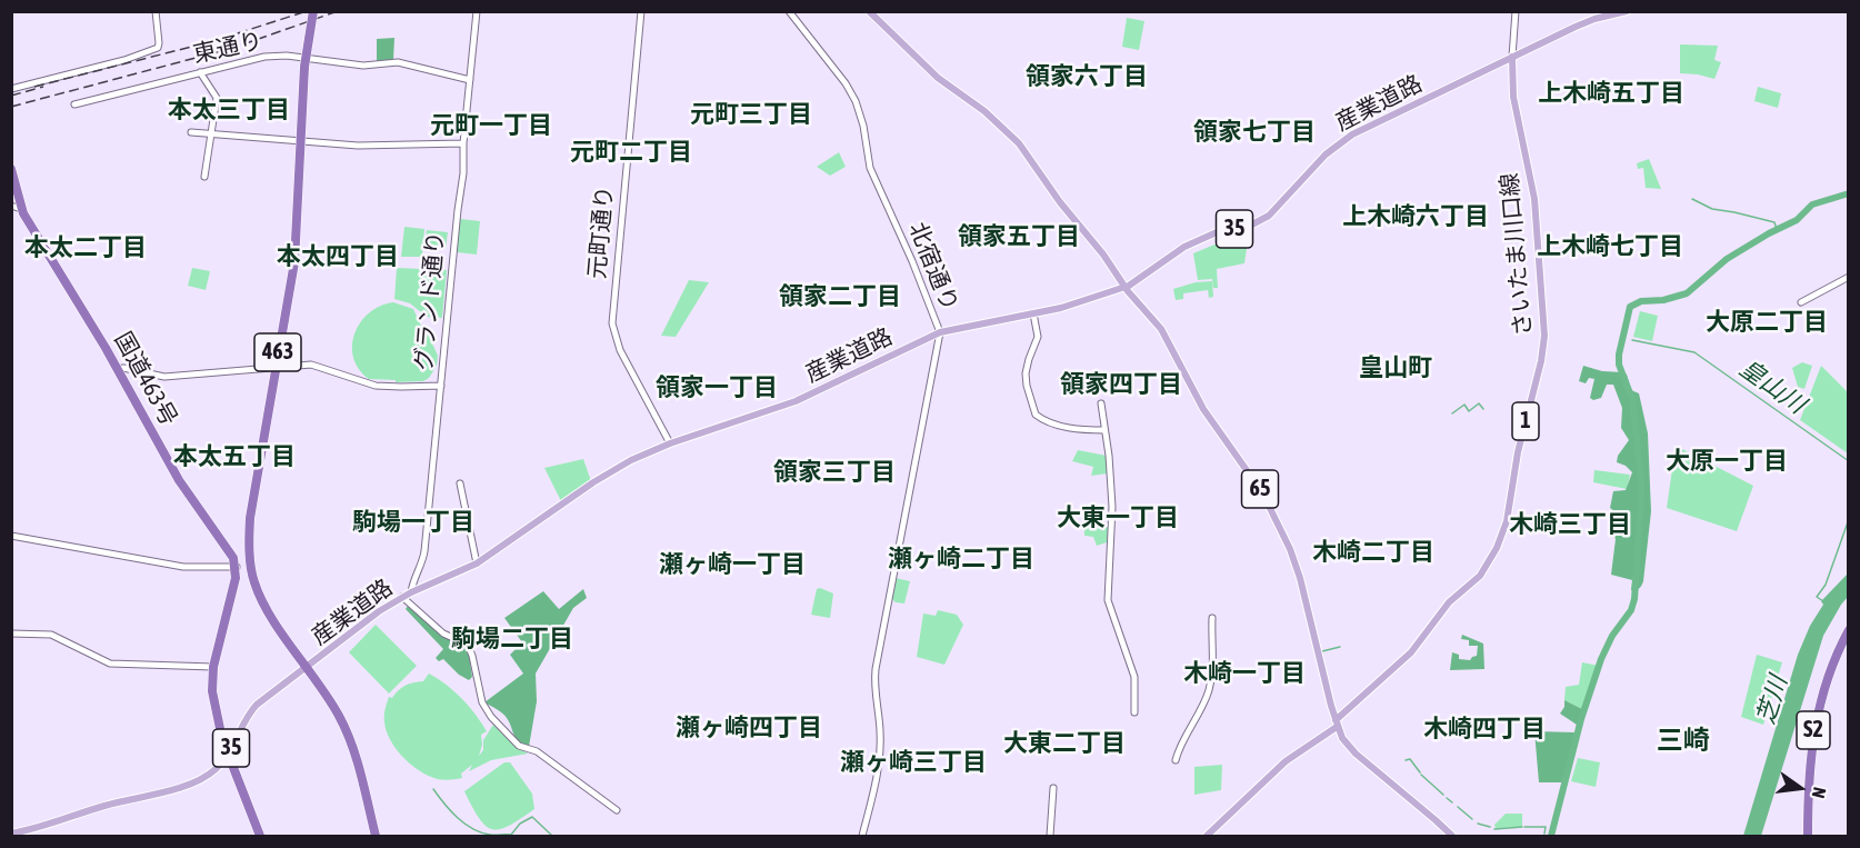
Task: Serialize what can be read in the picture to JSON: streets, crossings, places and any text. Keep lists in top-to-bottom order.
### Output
{
  "streets": {
    "highway": ["463", "国道463号", "S2"],
    "main road": [
      "産業道路",
      "35",
      "さいたま川口線",
      "1",
      "65"
    ],
    "street": [
      "東通り",
      "元町通り",
      "北宿通り",
      "グランド通り"
    ]
  },
  "crossings": [
    ["東通り", "グランド通り"],
    ["産業道路", "元町通り"],
    ["産業道路", "さいたま川口線"],
    ["産業道路", "北宿通り"],
    ["産業道路", "グランド通り"],
    ["産業道路", "463"],
    ["産業道路", "65"],
    ["さいたま川口線", "65"]
  ],
  "districts": [
    "領家六丁目",
    "上木崎五丁目",
    "本太三丁目",
    "元町三丁目",
    "元町一丁目",
    "領家七丁目",
    "元町二丁目",
    "上木崎六丁目",
    "領家五丁目",
    "上木崎七丁目",
    "本太二丁目",
    "本太四丁目",
    "領家二丁目",
    "大原二丁目",
    "皇山町",
    "領家四丁目",
    "領家一丁目",
    "本太五丁目",
    "大原一丁目",
    "領家三丁目",
    "大東一丁目",
    "駒場一丁目",
    "木崎三丁目",
    "木崎二丁目",
    "瀬ヶ崎二丁目",
    "瀬ヶ崎一丁目",
    "駒場二丁目",
    "木崎一丁目",
    "瀬ヶ崎四丁目",
    "木崎四丁目",
    "三崎",
    "大東二丁目",
    "瀬ヶ崎三丁目"
  ],
  "water": ["皇山川", "芝川"],
  "north": "right"
}
